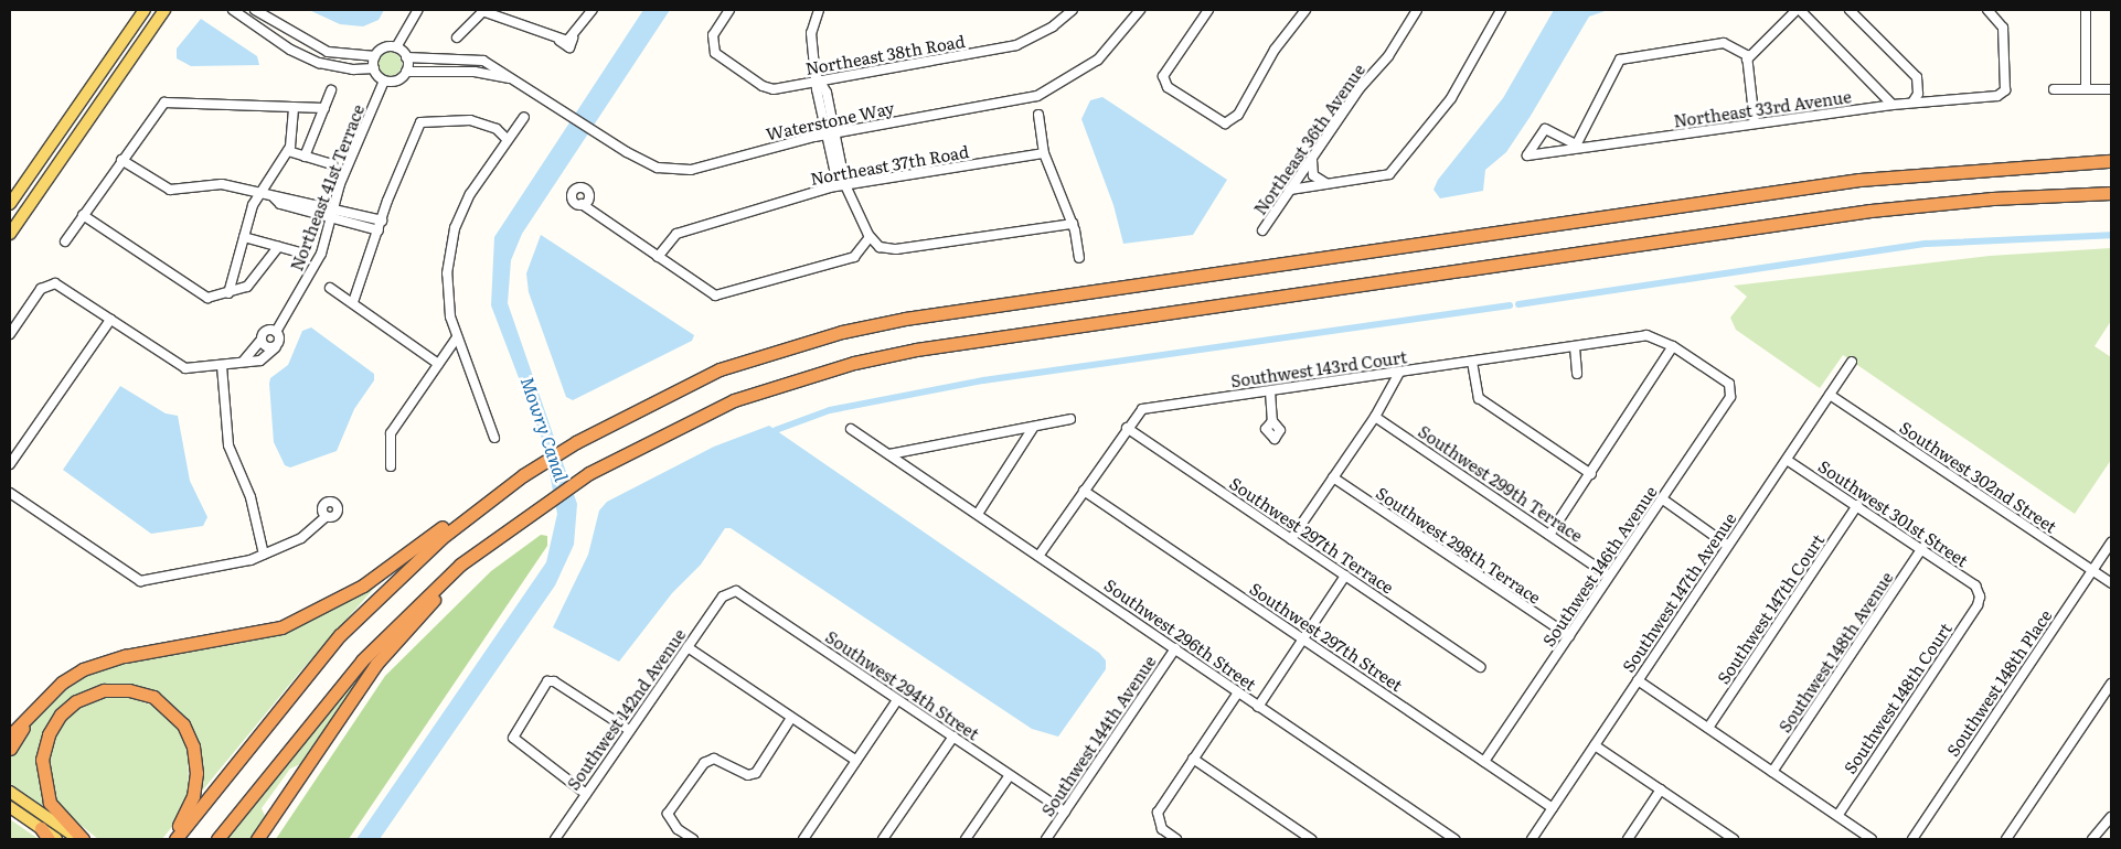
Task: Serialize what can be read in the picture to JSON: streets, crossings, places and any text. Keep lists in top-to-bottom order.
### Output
{
  "streets": {
    "street": [
      "Northeast 38th Road",
      "Northeast 33rd Avenue",
      "Waterstone Way",
      "Northeast 36th Avenue",
      "Northeast 37th Road",
      "Northeast 41st Terrace",
      "Southwest 143rd Court",
      "Southwest 302nd Street",
      "Southwest 299th Terrace",
      "Southwest 301st Street",
      "Southwest 297th Terrace",
      "Southwest 298th Terrace",
      "Southwest 146th Avenue",
      "Southwest 147th Avenue",
      "Southwest 147th Court",
      "Southwest 296th Street",
      "Southwest 297th Street",
      "Southwest 148th Avenue",
      "Southwest 148th Place",
      "Southwest 294th Street",
      "Southwest 148th Court",
      "Southwest 142nd Avenue",
      "Southwest 144th Avenue"
    ]
  },
  "crossings": [
    ["Waterstone Way", "Northeast 41st Terrace"],
    ["Southwest 143rd Court", "Southwest 297th Terrace"],
    ["Southwest 143rd Court", "Southwest 146th Avenue"],
    ["Southwest 143rd Court", "Southwest 296th Street"],
    ["Southwest 143rd Court", "Southwest 297th Street"],
    ["Southwest 302nd Street", "Southwest 147th Avenue"],
    ["Southwest 302nd Street", "Southwest 148th Place"],
    ["Southwest 299th Terrace", "Southwest 146th Avenue"],
    ["Southwest 301st Street", "Southwest 147th Avenue"],
    ["Southwest 301st Street", "Southwest 147th Court"],
    ["Southwest 301st Street", "Southwest 148th Avenue"],
    ["Southwest 301st Street", "Southwest 148th Court"],
    ["Southwest 298th Terrace", "Southwest 146th Avenue"],
    ["Southwest 146th Avenue", "Southwest 297th Street"],
    ["Southwest 147th Avenue", "Southwest 297th Street"],
    ["Southwest 296th Street", "Southwest 144th Avenue"],
    ["Southwest 294th Street", "Southwest 142nd Avenue"],
    ["Southwest 294th Street", "Southwest 144th Avenue"]
  ],
  "water": ["Mowry Canal"]
}
